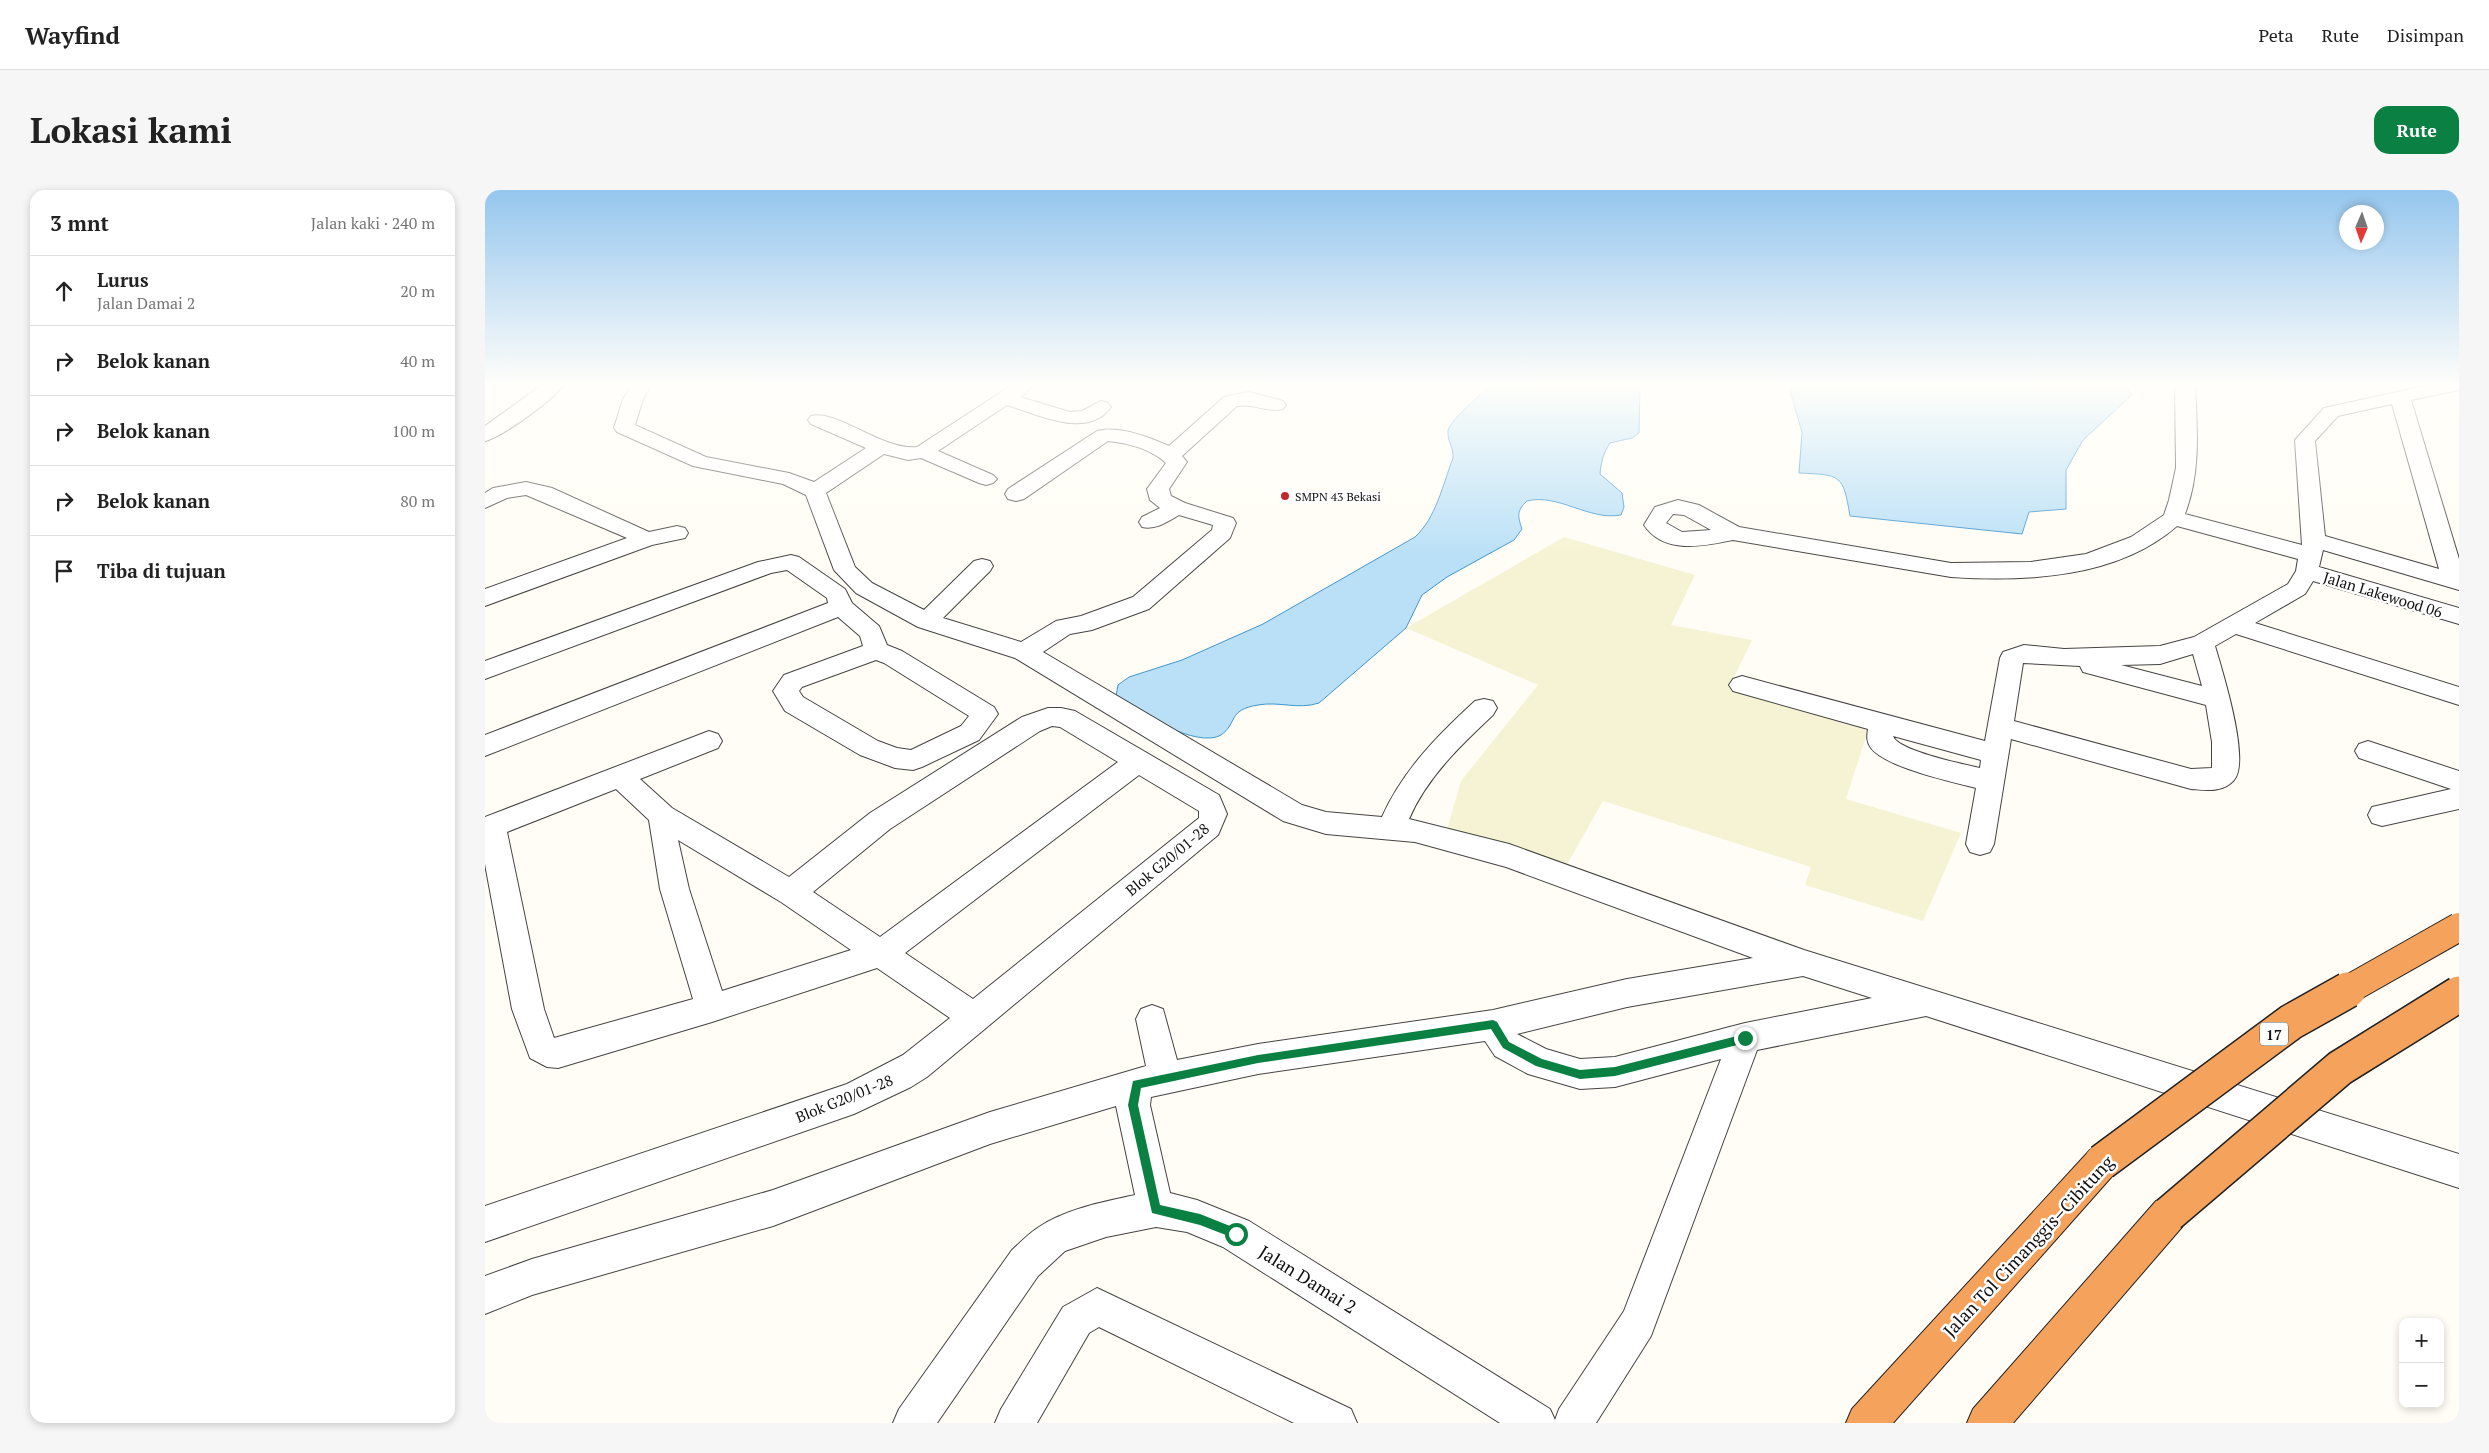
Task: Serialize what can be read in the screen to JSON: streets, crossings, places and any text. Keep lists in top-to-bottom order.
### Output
{
  "streets": {
    "highway": ["17", "Jalan Tol Cimanggis–Cibitung"],
    "street": ["Jalan Lakewood 06", "Blok G20/01-28", "Jalan Damai 2"]
  },
  "places": ["SMPN 43 Bekasi"],
  "north": "bottom",
  "page": {
    "header": "Wayfind",
    "nav": ["Peta", "Rute", "Disimpan"],
    "buttons": "Rute",
    "title": "Lokasi kami",
    "heading": ["3 mnt", "Jalan kaki · 240 m"],
    "list": [
      ["Lurus", "Jalan Damai 2", "20 m"],
      ["Belok kanan", "40 m"],
      ["Belok kanan", "100 m"],
      ["Belok kanan", "80 m"],
      "Tiba di tujuan"
    ],
    "map_buttons": ["+", "−"]
  }
}
